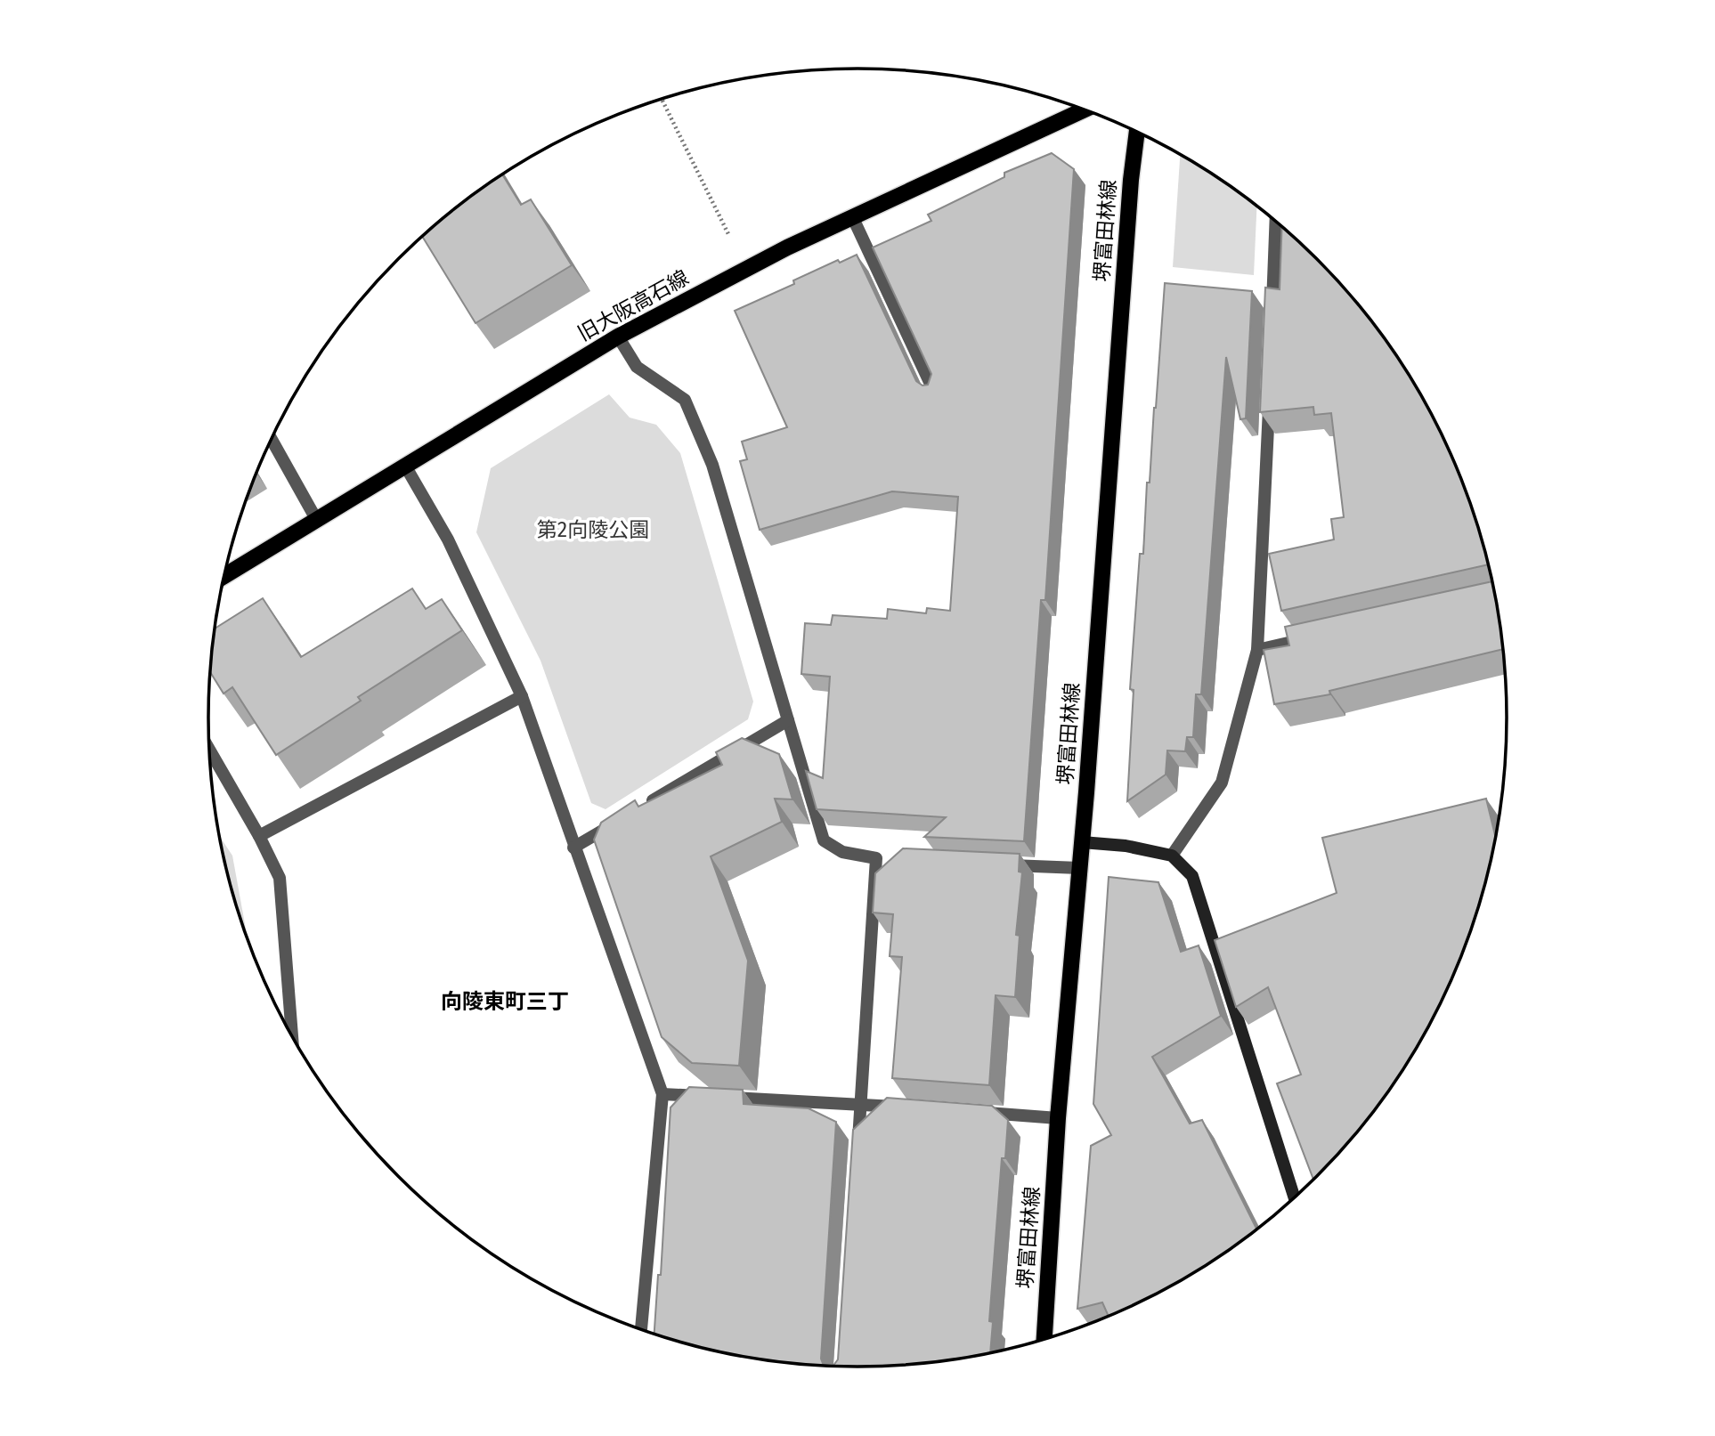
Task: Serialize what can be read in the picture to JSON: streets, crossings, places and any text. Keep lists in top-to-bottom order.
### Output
{
  "streets": {
    "main road": ["堺富田林線", "旧大阪高石線"]
  },
  "districts": ["向陵東町三丁"],
  "parks": ["第2向陵公園"]
}
